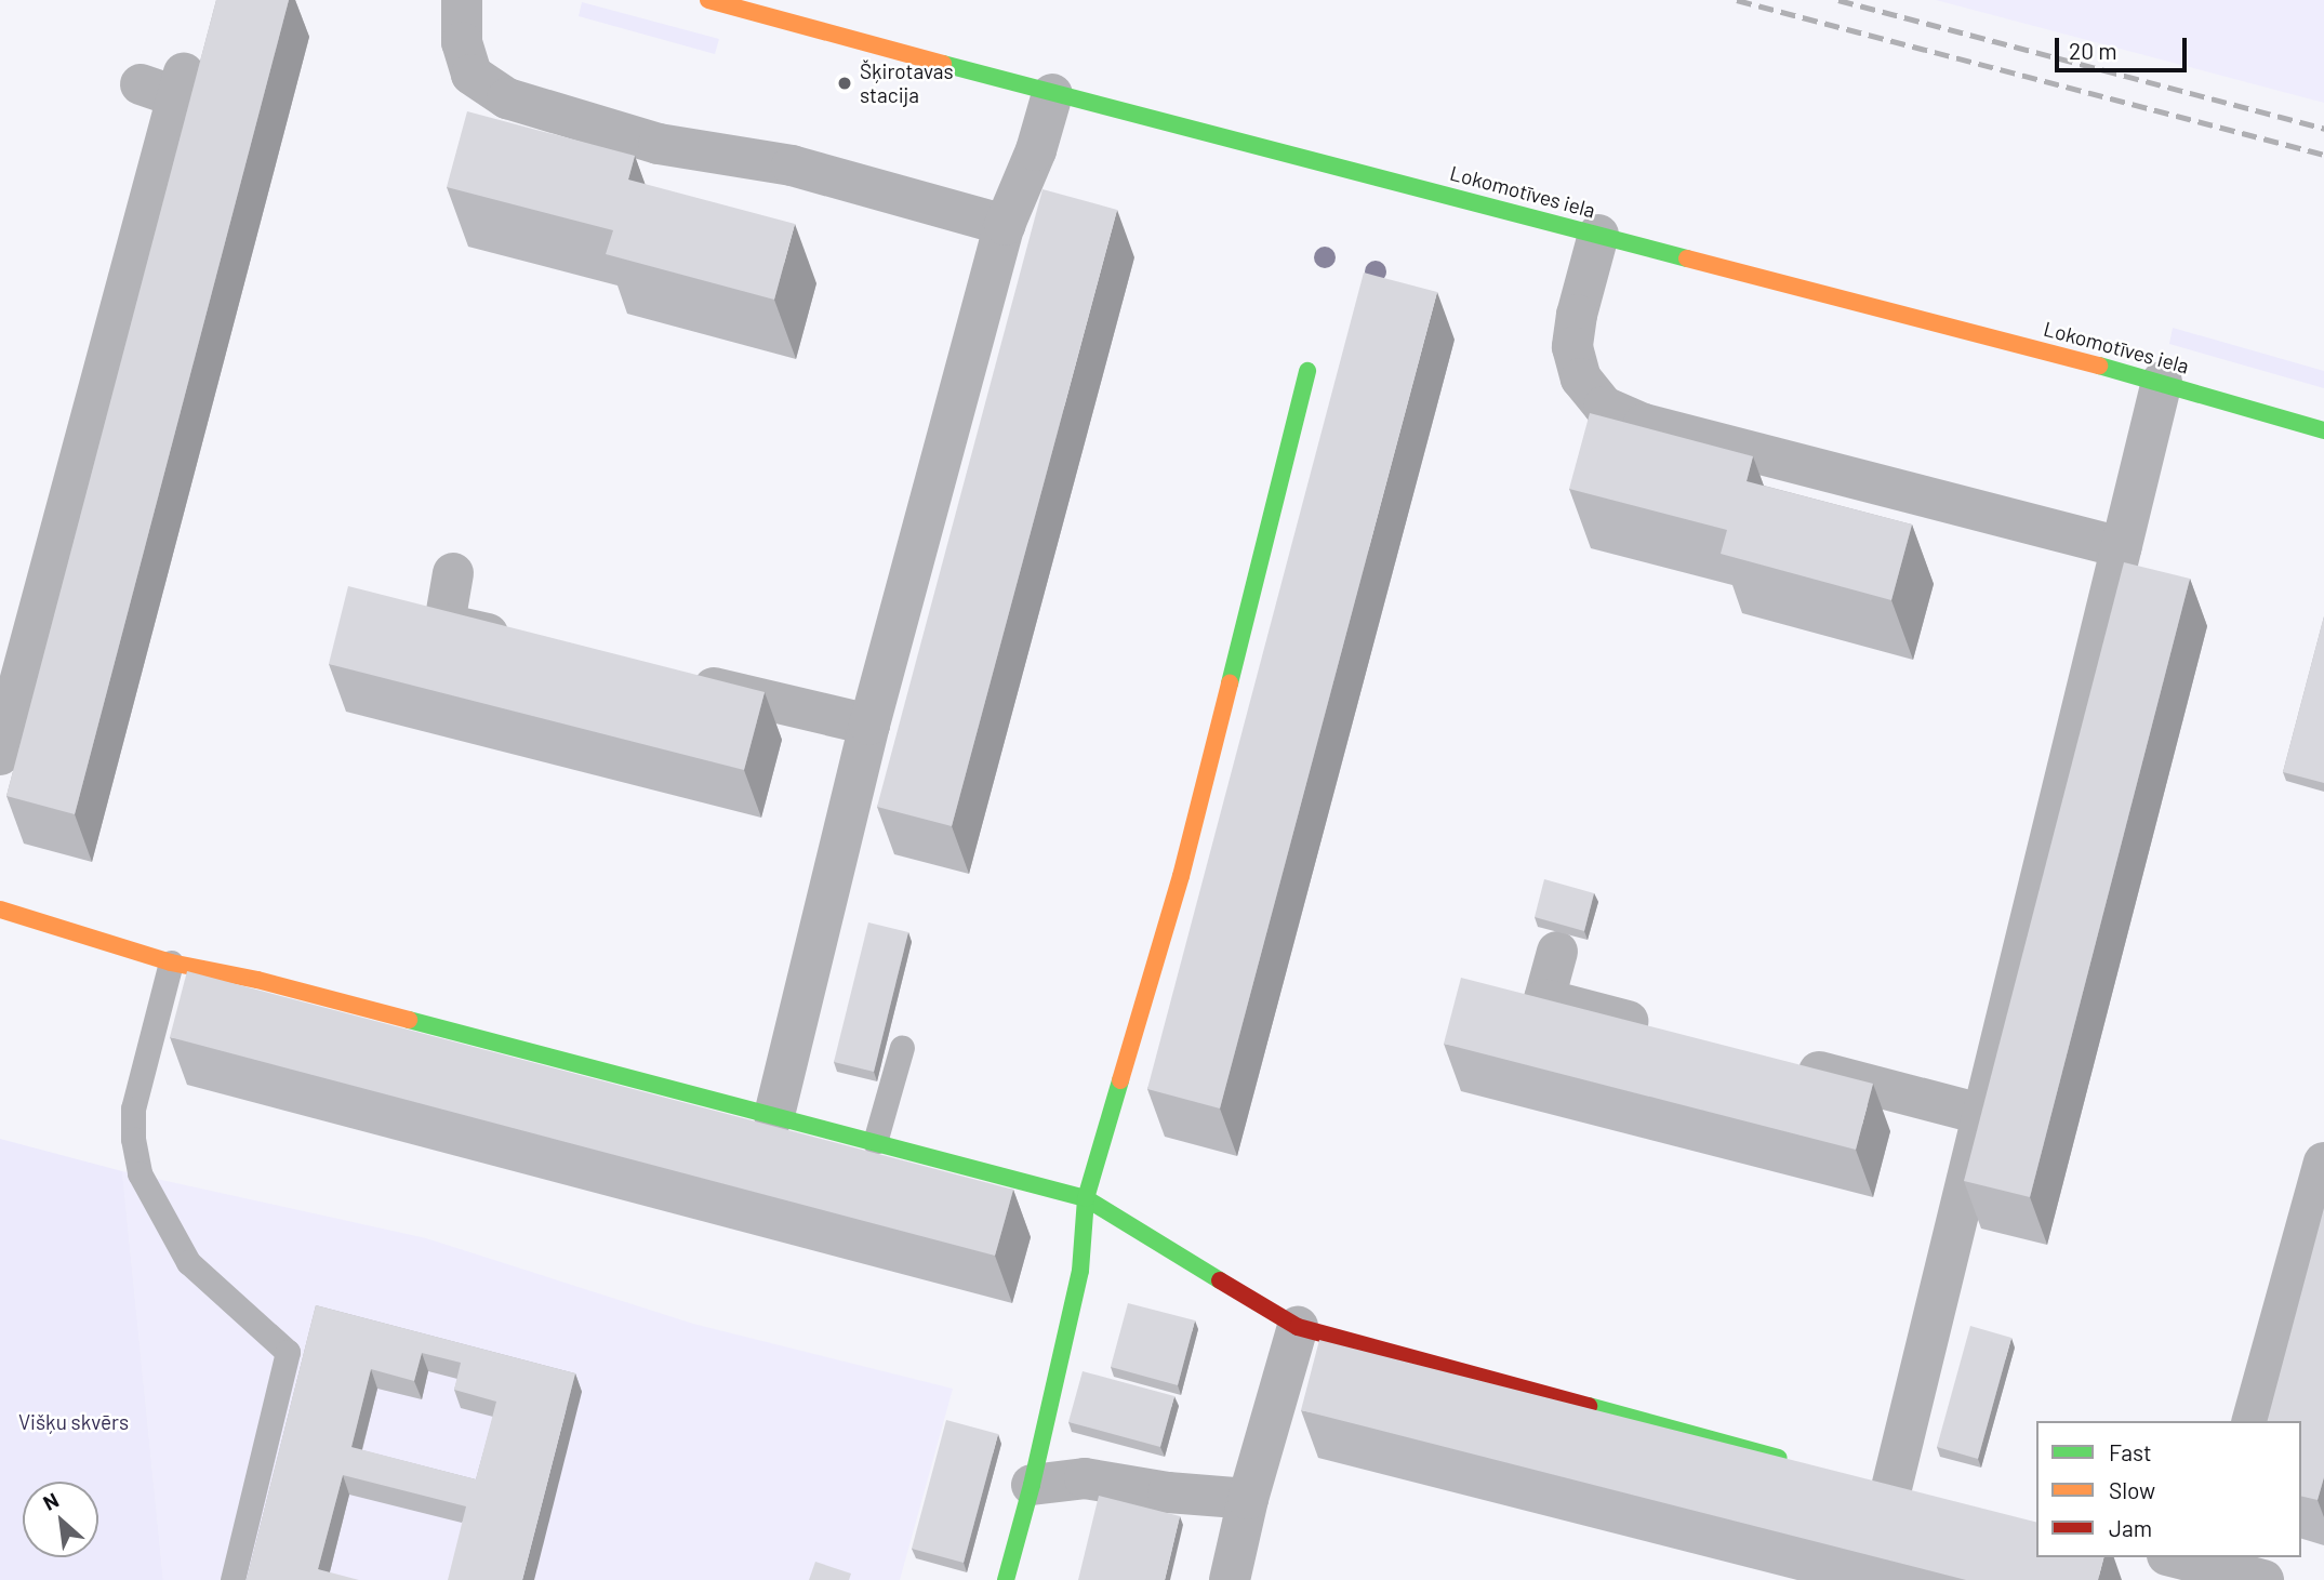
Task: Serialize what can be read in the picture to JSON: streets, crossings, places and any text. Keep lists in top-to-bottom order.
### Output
{
  "streets": {
    "street": ["Lokomotīves iela"]
  },
  "parks": ["Višķu skvērs"],
  "places": ["Šķirotavas stacija"],
  "legend": ["Fast", "Slow", "Jam"],
  "scale_bar": "20 m",
  "north": "top left"
}
